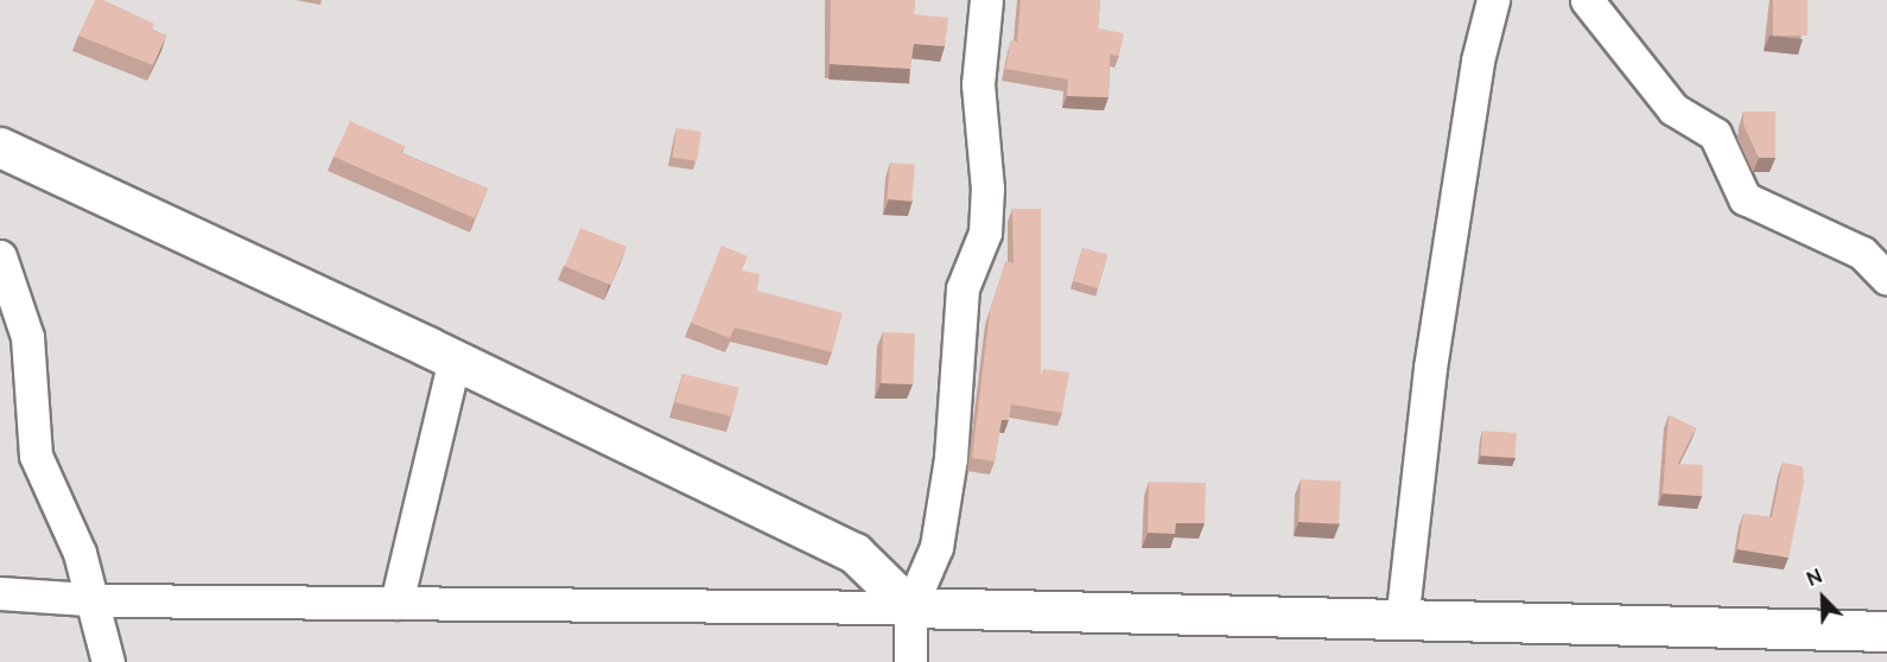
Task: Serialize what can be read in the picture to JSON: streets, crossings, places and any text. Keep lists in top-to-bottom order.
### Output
{
  "north": "top left"
}
